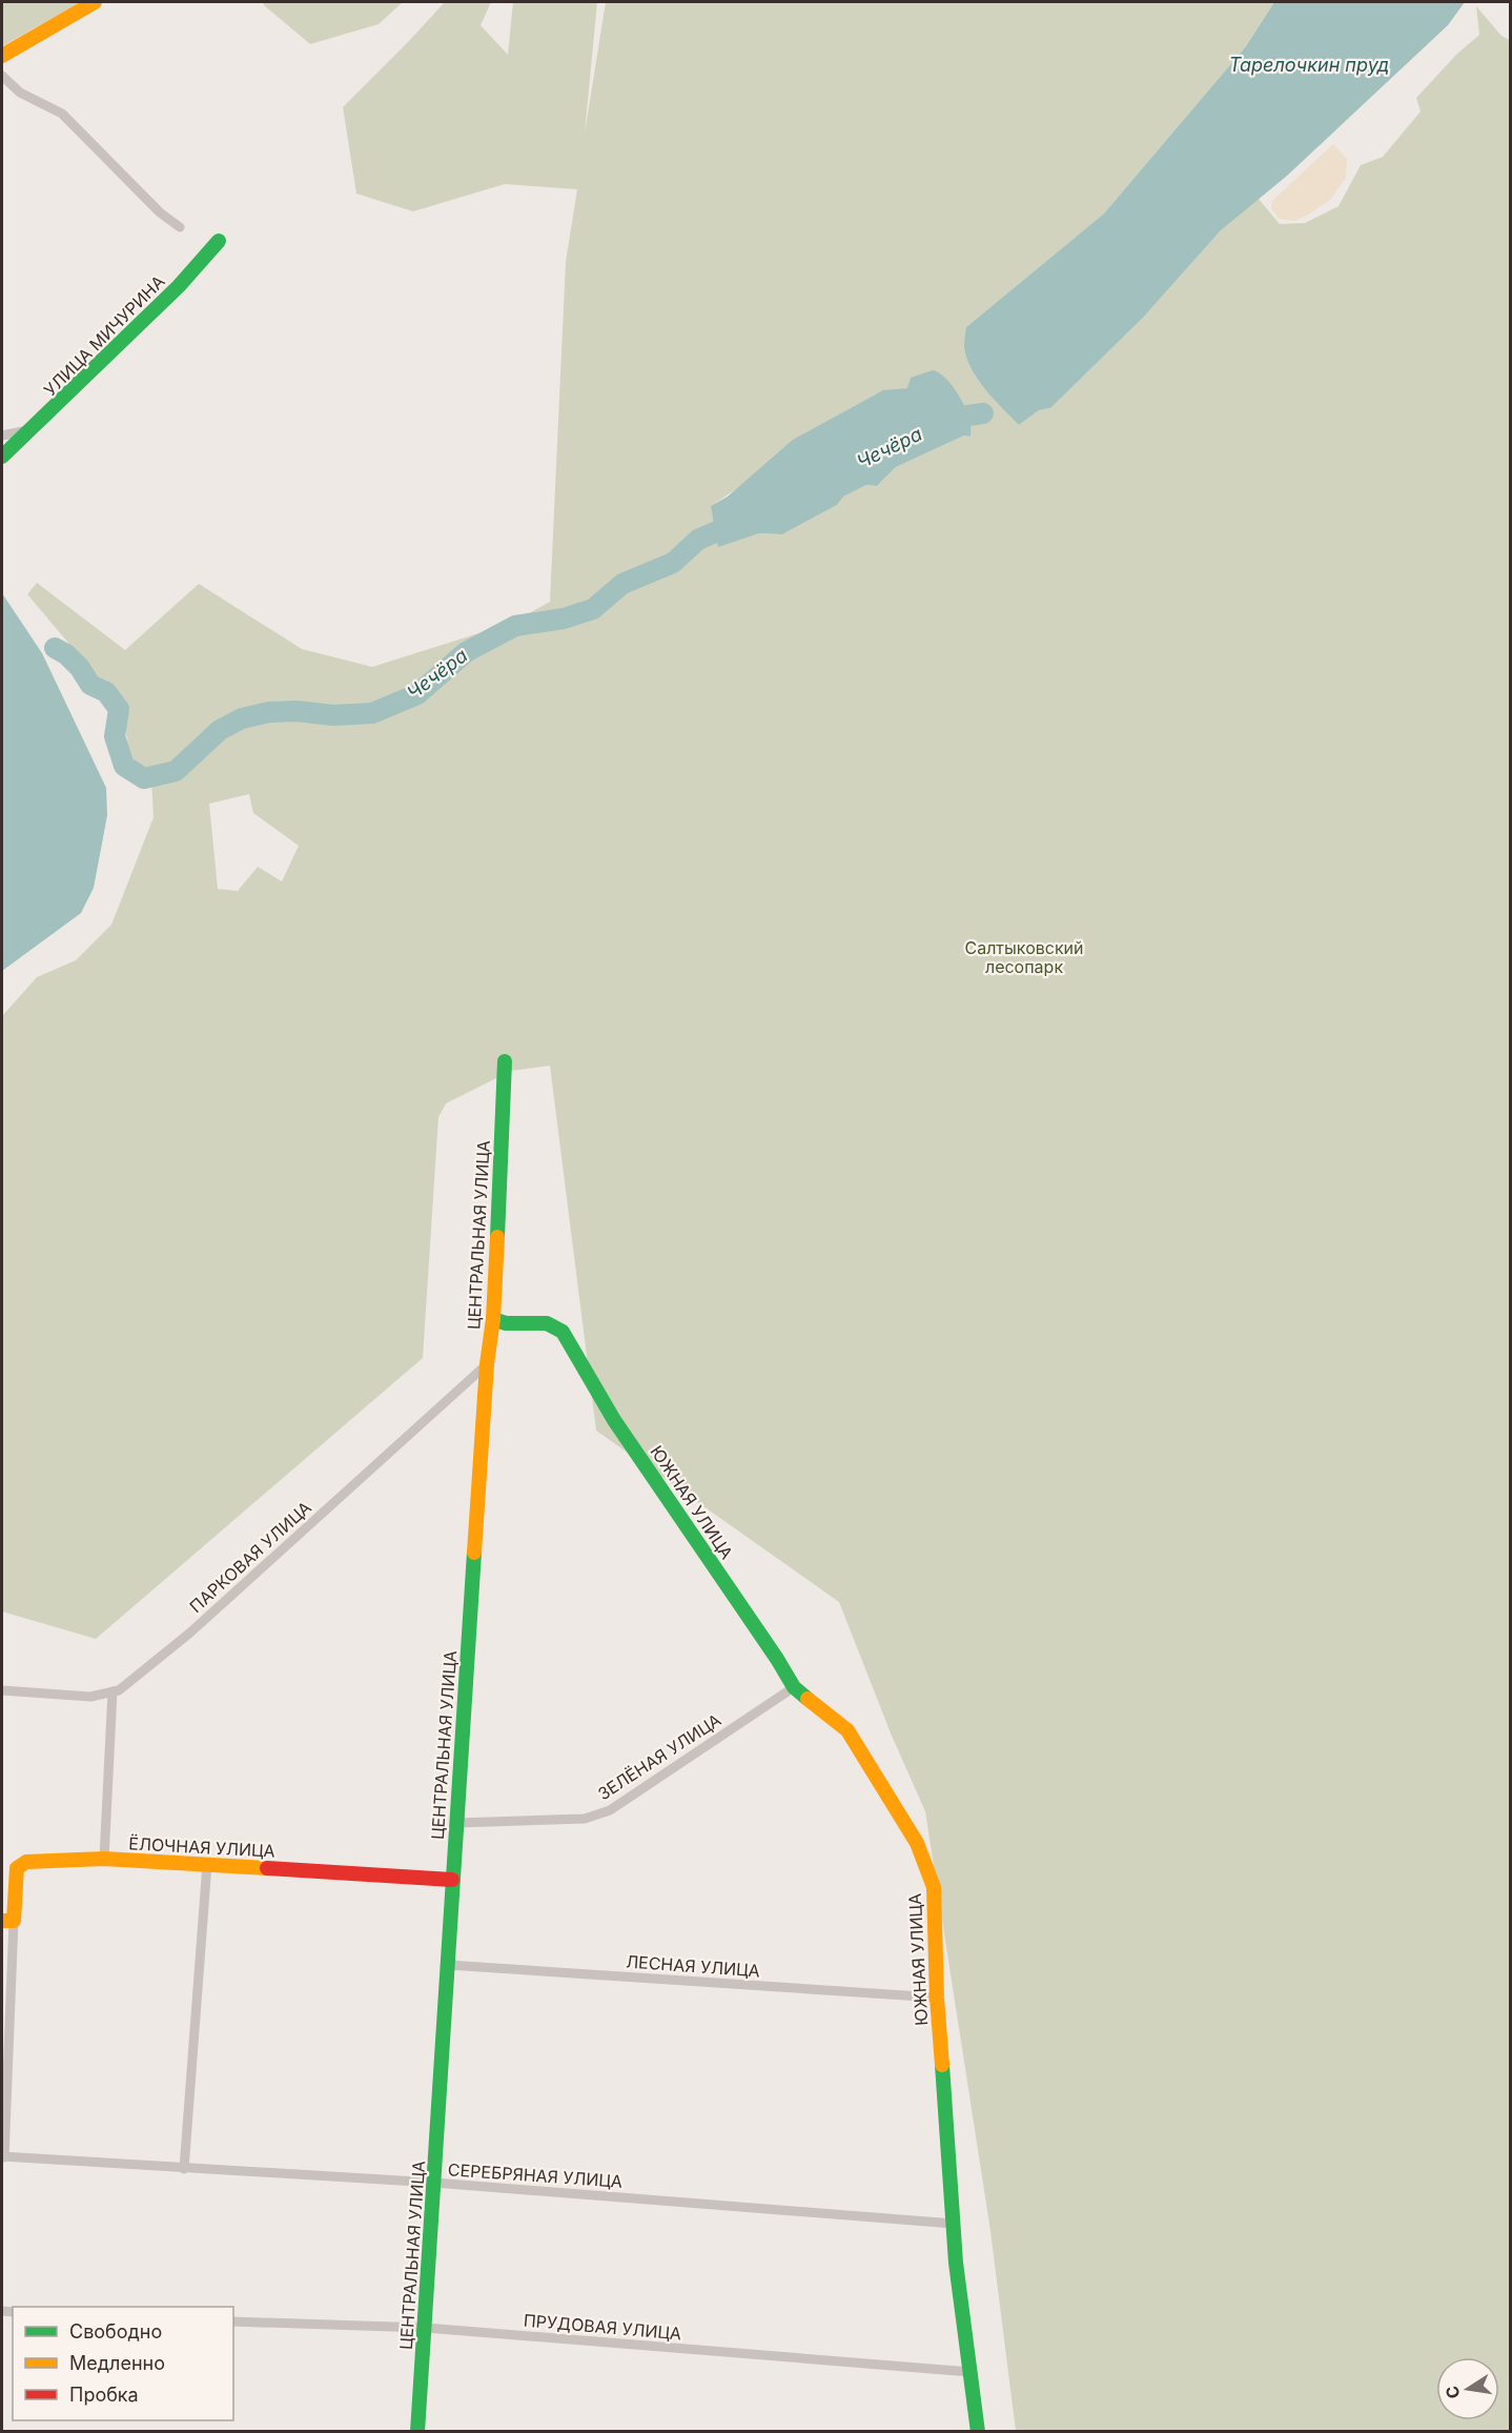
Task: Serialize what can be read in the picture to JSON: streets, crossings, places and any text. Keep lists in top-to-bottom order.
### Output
{
  "streets": {
    "street": [
      "УЛИЦА МИЧУРИНА",
      "ЦЕНТРАЛЬНАЯ УЛИЦА",
      "ЮЖНАЯ УЛИЦА",
      "ПАРКОВАЯ УЛИЦА",
      "ЗЕЛЁНАЯ УЛИЦА",
      "ЁЛОЧНАЯ УЛИЦА",
      "ЛЕСНАЯ УЛИЦА",
      "СЕРЕБРЯНАЯ УЛИЦА",
      "ПРУДОВАЯ УЛИЦА"
    ]
  },
  "crossings": [
    ["ЦЕНТРАЛЬНАЯ УЛИЦА", "ЮЖНАЯ УЛИЦА"],
    ["ЦЕНТРАЛЬНАЯ УЛИЦА", "ПАРКОВАЯ УЛИЦА"],
    ["ЦЕНТРАЛЬНАЯ УЛИЦА", "ЗЕЛЁНАЯ УЛИЦА"],
    ["ЦЕНТРАЛЬНАЯ УЛИЦА", "ЁЛОЧНАЯ УЛИЦА"],
    ["ЦЕНТРАЛЬНАЯ УЛИЦА", "ЛЕСНАЯ УЛИЦА"],
    ["ЦЕНТРАЛЬНАЯ УЛИЦА", "СЕРЕБРЯНАЯ УЛИЦА"],
    ["ЦЕНТРАЛЬНАЯ УЛИЦА", "ПРУДОВАЯ УЛИЦА"],
    ["ЮЖНАЯ УЛИЦА", "ЗЕЛЁНАЯ УЛИЦА"],
    ["ЮЖНАЯ УЛИЦА", "ЛЕСНАЯ УЛИЦА"],
    ["ЮЖНАЯ УЛИЦА", "СЕРЕБРЯНАЯ УЛИЦА"],
    ["ЮЖНАЯ УЛИЦА", "ПРУДОВАЯ УЛИЦА"]
  ],
  "water": ["Тарелочкин пруд", "Чечёра"],
  "parks": ["Салтыковский лесопарк"],
  "legend": ["Свободно", "Медленно", "Пробка"],
  "north": "left"
}
